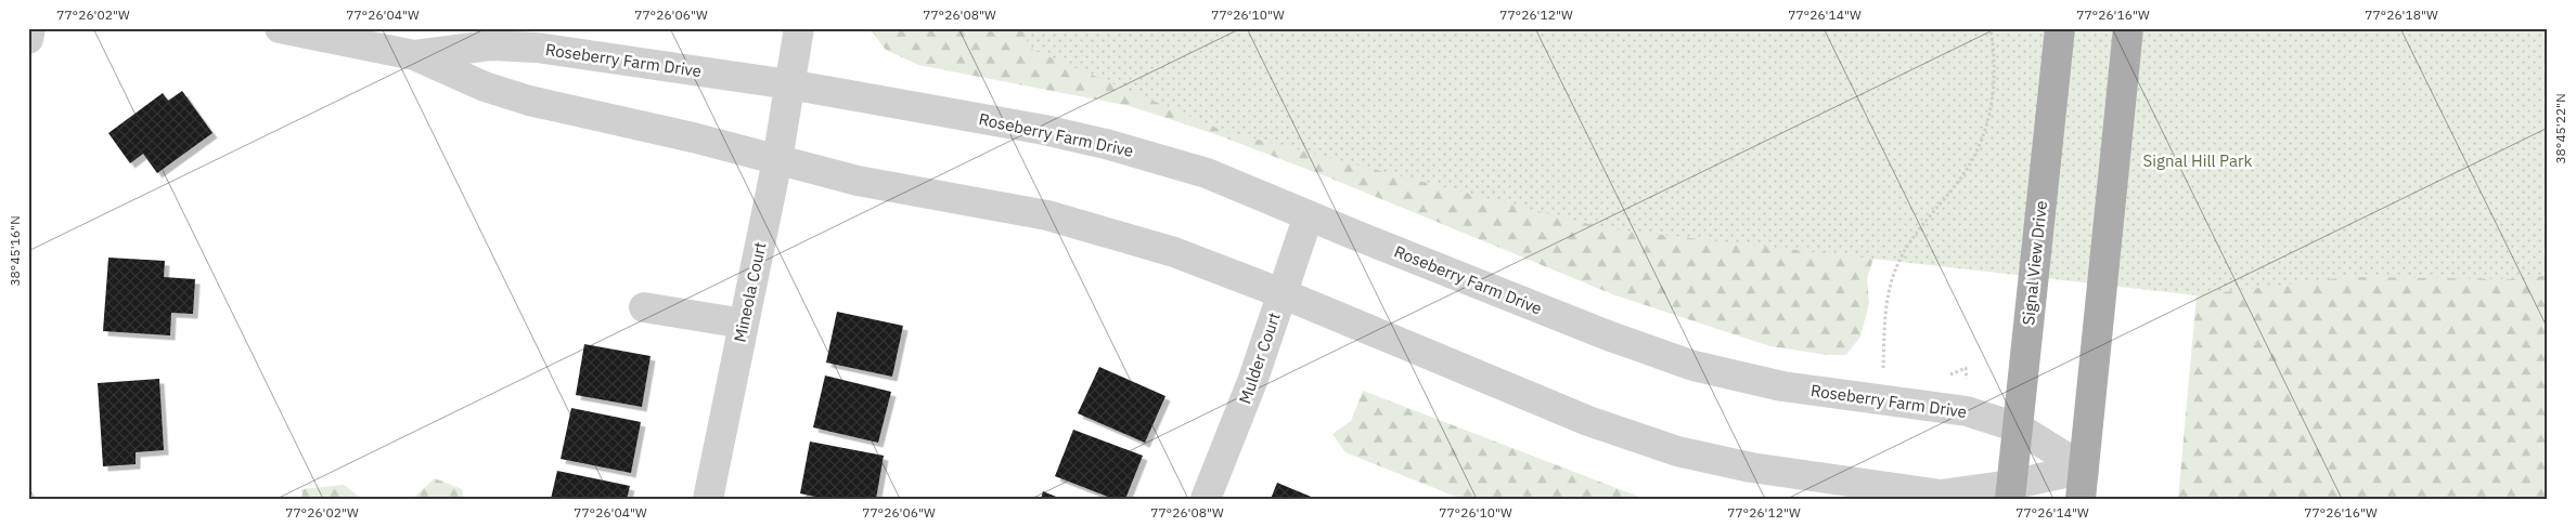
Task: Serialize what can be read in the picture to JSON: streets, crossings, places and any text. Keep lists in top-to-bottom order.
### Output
{
  "streets": {
    "main road": ["Signal View Drive"],
    "street": ["Roseberry Farm Drive", "Mineola Court", "Mulder Court"]
  },
  "crossings": [
    ["Roseberry Farm Drive", "Signal View Drive"],
    ["Roseberry Farm Drive", "Mineola Court"],
    ["Roseberry Farm Drive", "Mulder Court"]
  ],
  "parks": ["Signal Hill Park"],
  "coordinates": [
    "77°26'02\"W",
    "77°26'04\"W",
    "77°26'06\"W",
    "77°26'08\"W",
    "77°26'10\"W",
    "77°26'12\"W",
    "77°26'14\"W",
    "77°26'16\"W",
    "77°26'18\"W",
    "38°45'22\"N",
    "38°45'16\"N"
  ]
}
